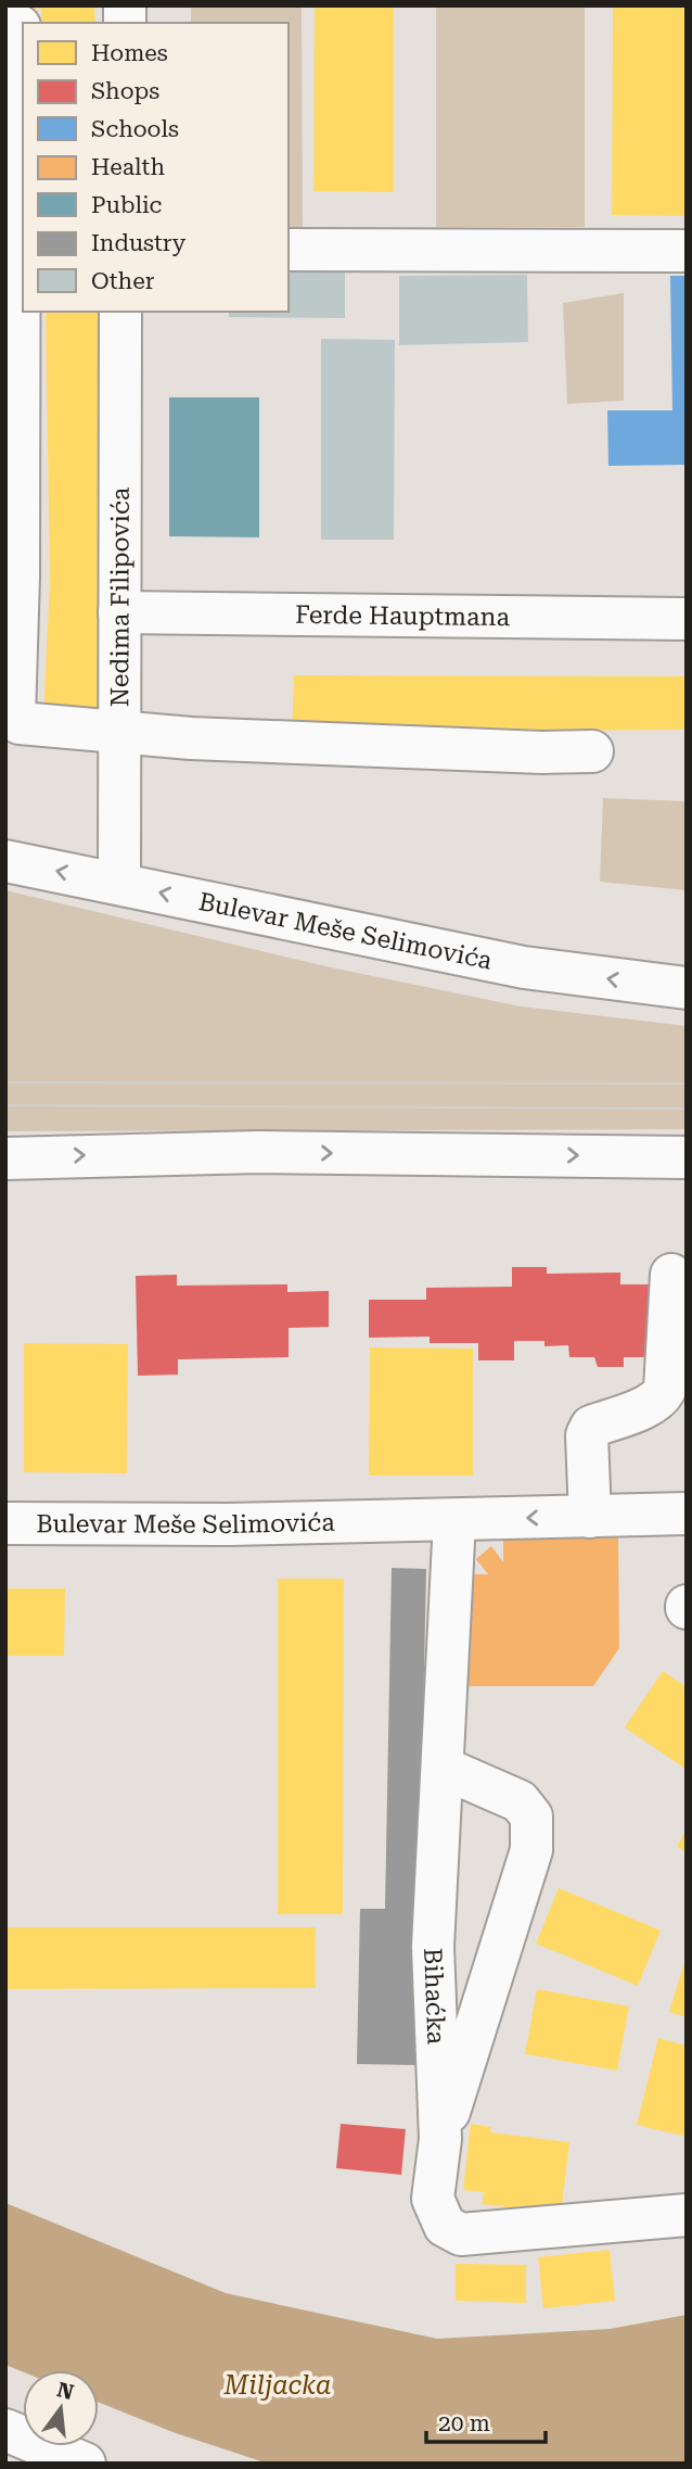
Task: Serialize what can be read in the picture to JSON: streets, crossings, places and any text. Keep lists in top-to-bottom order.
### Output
{
  "streets": {
    "street": [
      "Nedima Filipovića",
      "Ferde Hauptmana",
      "Bulevar Meše Selimovića",
      "Bihaćka"
    ]
  },
  "crossings": [
    ["Nedima Filipovića", "Ferde Hauptmana"],
    ["Nedima Filipovića", "Bulevar Meše Selimovića"],
    ["Bulevar Meše Selimovića", "Bihaćka"]
  ],
  "water": ["Miljacka"],
  "legend": [
    "Homes",
    "Shops",
    "Schools",
    "Health",
    "Public",
    "Industry",
    "Other"
  ],
  "scale_bar": "20 m",
  "north": "top"
}
